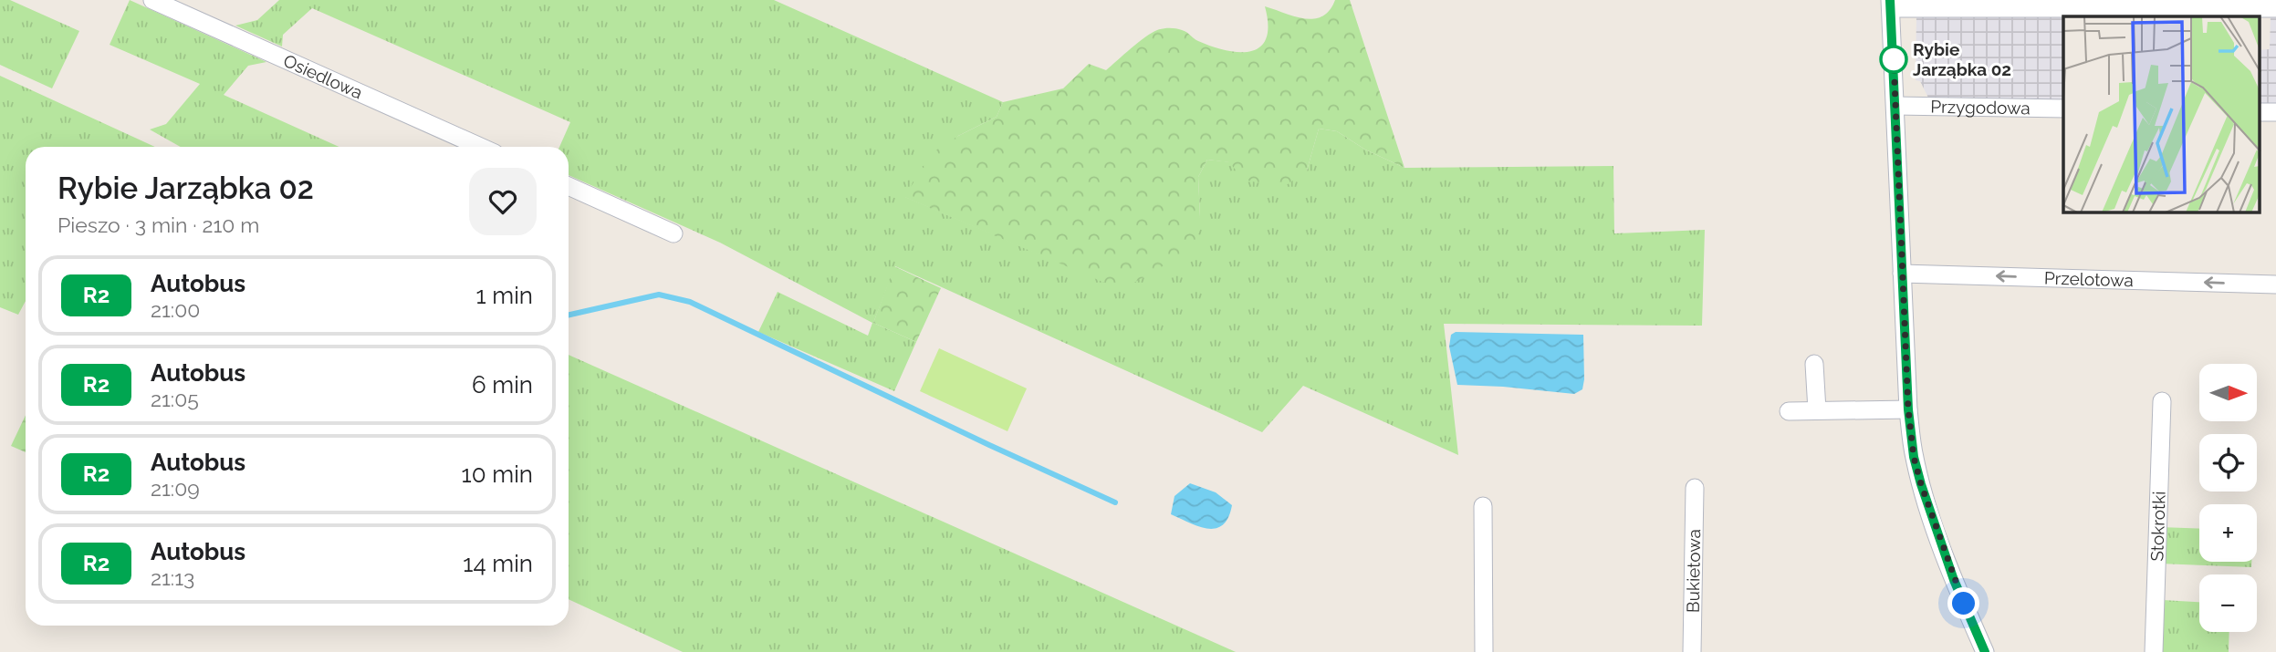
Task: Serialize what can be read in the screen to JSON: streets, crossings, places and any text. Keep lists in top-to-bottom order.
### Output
{
  "streets": {
    "street": [
      "Osiedlowa",
      "Przygodowa",
      "Przelotowa",
      "Stokrotki",
      "Bukietowa"
    ]
  },
  "one_way": ["Przelotowa"],
  "places": ["Rybie Jarząbka 02"],
  "lines": ["bus line R2"],
  "north": "right",
  "page": {
    "heading": ["Rybie Jarząbka 02", "Pieszo · 3 min · 210 m"],
    "list": [
      {
        "mark": "R2",
        "name": "Autobus",
        "note": "21:00",
        "value": "1 min"
      },
      {
        "mark": "R2",
        "name": "Autobus",
        "note": "21:05",
        "value": "6 min"
      },
      {
        "mark": "R2",
        "name": "Autobus",
        "note": "21:09",
        "value": "10 min"
      },
      {
        "mark": "R2",
        "name": "Autobus",
        "note": "21:13",
        "value": "14 min"
      }
    ],
    "map_buttons": ["+", "−"]
  }
}
